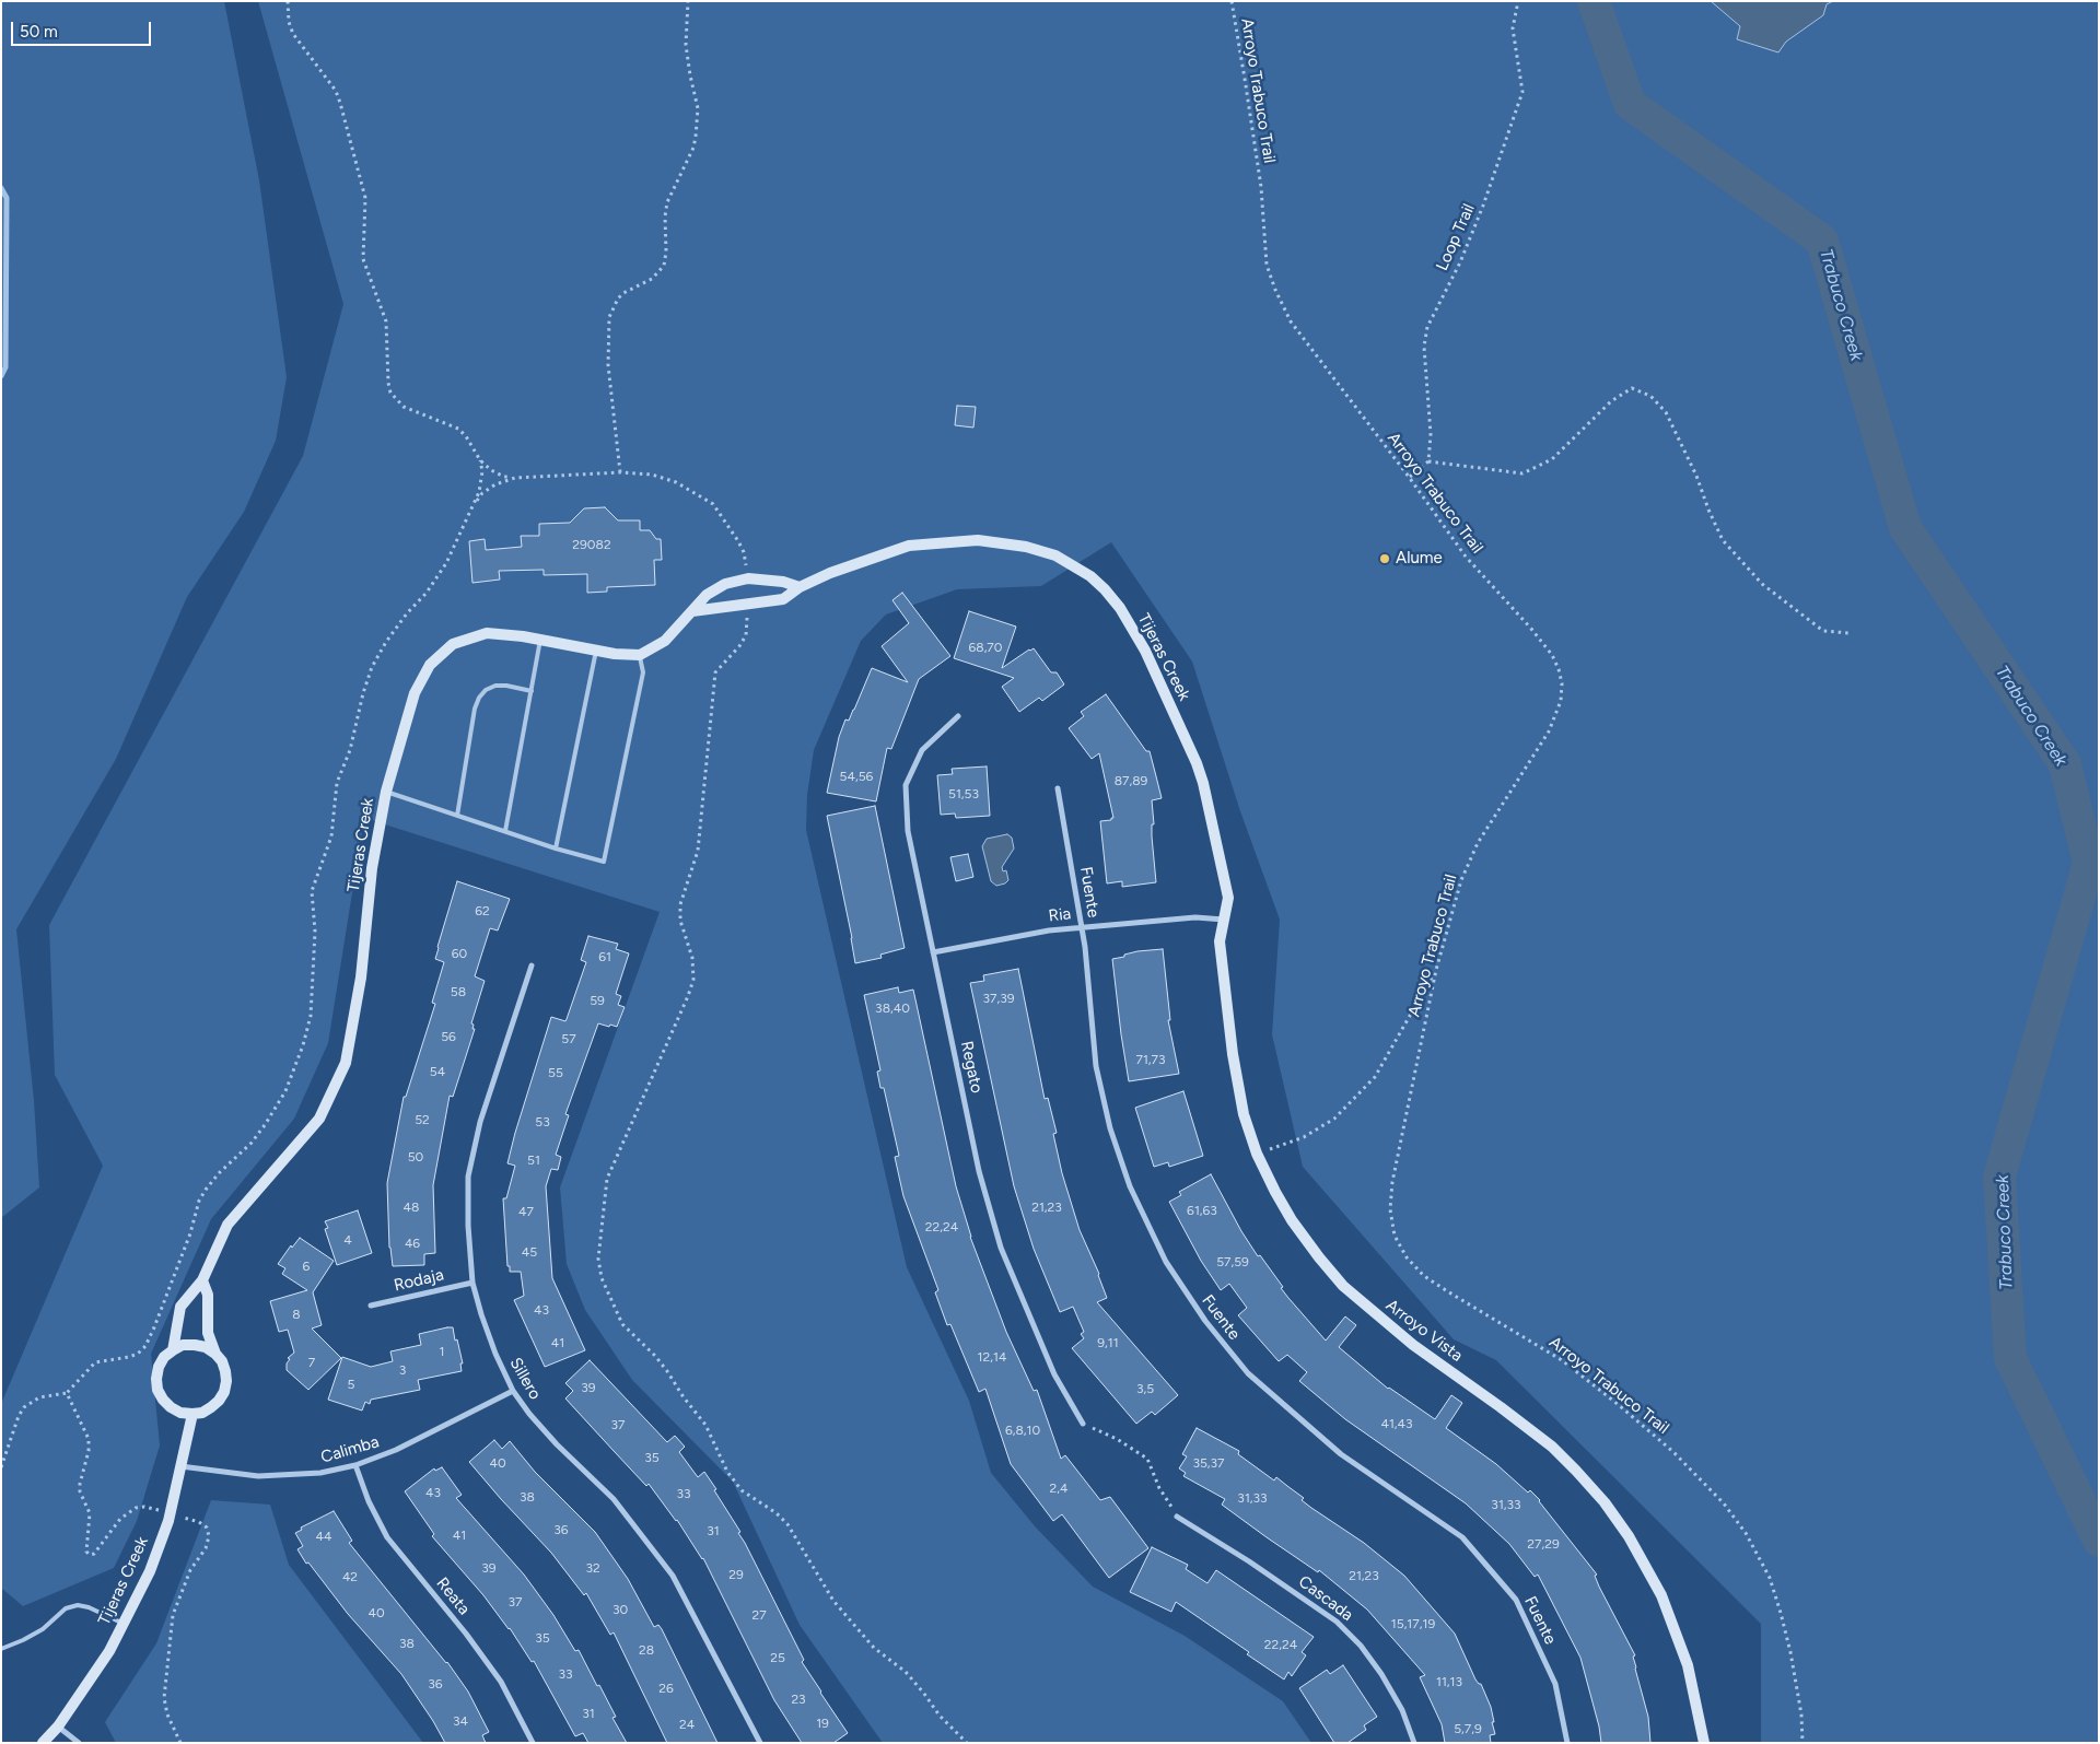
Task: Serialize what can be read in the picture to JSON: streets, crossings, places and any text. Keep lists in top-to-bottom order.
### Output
{
  "streets": {
    "street": [
      "Tijeras Creek",
      "Fuente",
      "Ria",
      "Regato",
      "Rodaja",
      "Arroyo Vista",
      "Sillero",
      "Calimba",
      "Reata",
      "Cascada"
    ],
    "path": ["Arroyo Trabuco Trail", "Loop Trail"]
  },
  "crossings": [
    ["Tijeras Creek", "Arroyo Vista"],
    ["Tijeras Creek", "Calimba"],
    ["Fuente", "Ria"],
    ["Ria", "Regato"],
    ["Ria", "Arroyo Vista"],
    ["Rodaja", "Sillero"],
    ["Sillero", "Calimba"],
    ["Calimba", "Reata"]
  ],
  "water": ["Trabuco Creek"],
  "places": ["Alume"],
  "house_numbers": [
    "29082",
    "68,70",
    "54,56",
    "87,89",
    "51,53",
    "62",
    "60",
    "61",
    "58",
    "37,39",
    "59",
    "38,40",
    "56",
    "57",
    "71,73",
    "54",
    "55",
    "52",
    "53",
    "50",
    "51",
    "48",
    "21,23",
    "61,63",
    "47",
    "22,24",
    "4",
    "46",
    "45",
    "57,59",
    "6",
    "43",
    "8",
    "41",
    "9,11",
    "1",
    "12,14",
    "7",
    "3",
    "5",
    "39",
    "3,5",
    "41,43",
    "37",
    "6,8,10",
    "35",
    "40",
    "35,37",
    "2,4",
    "43",
    "33",
    "38",
    "31,33",
    "31,33",
    "36",
    "31",
    "41",
    "44",
    "27,29",
    "39",
    "32",
    "29",
    "21,23",
    "42",
    "37",
    "30",
    "40",
    "27",
    "15,17,19",
    "35",
    "38",
    "22,24",
    "28",
    "25",
    "33",
    "11,13",
    "36",
    "26",
    "23",
    "31",
    "34",
    "19",
    "24",
    "5,7,9"
  ],
  "scale_bar": "50 m"
}
